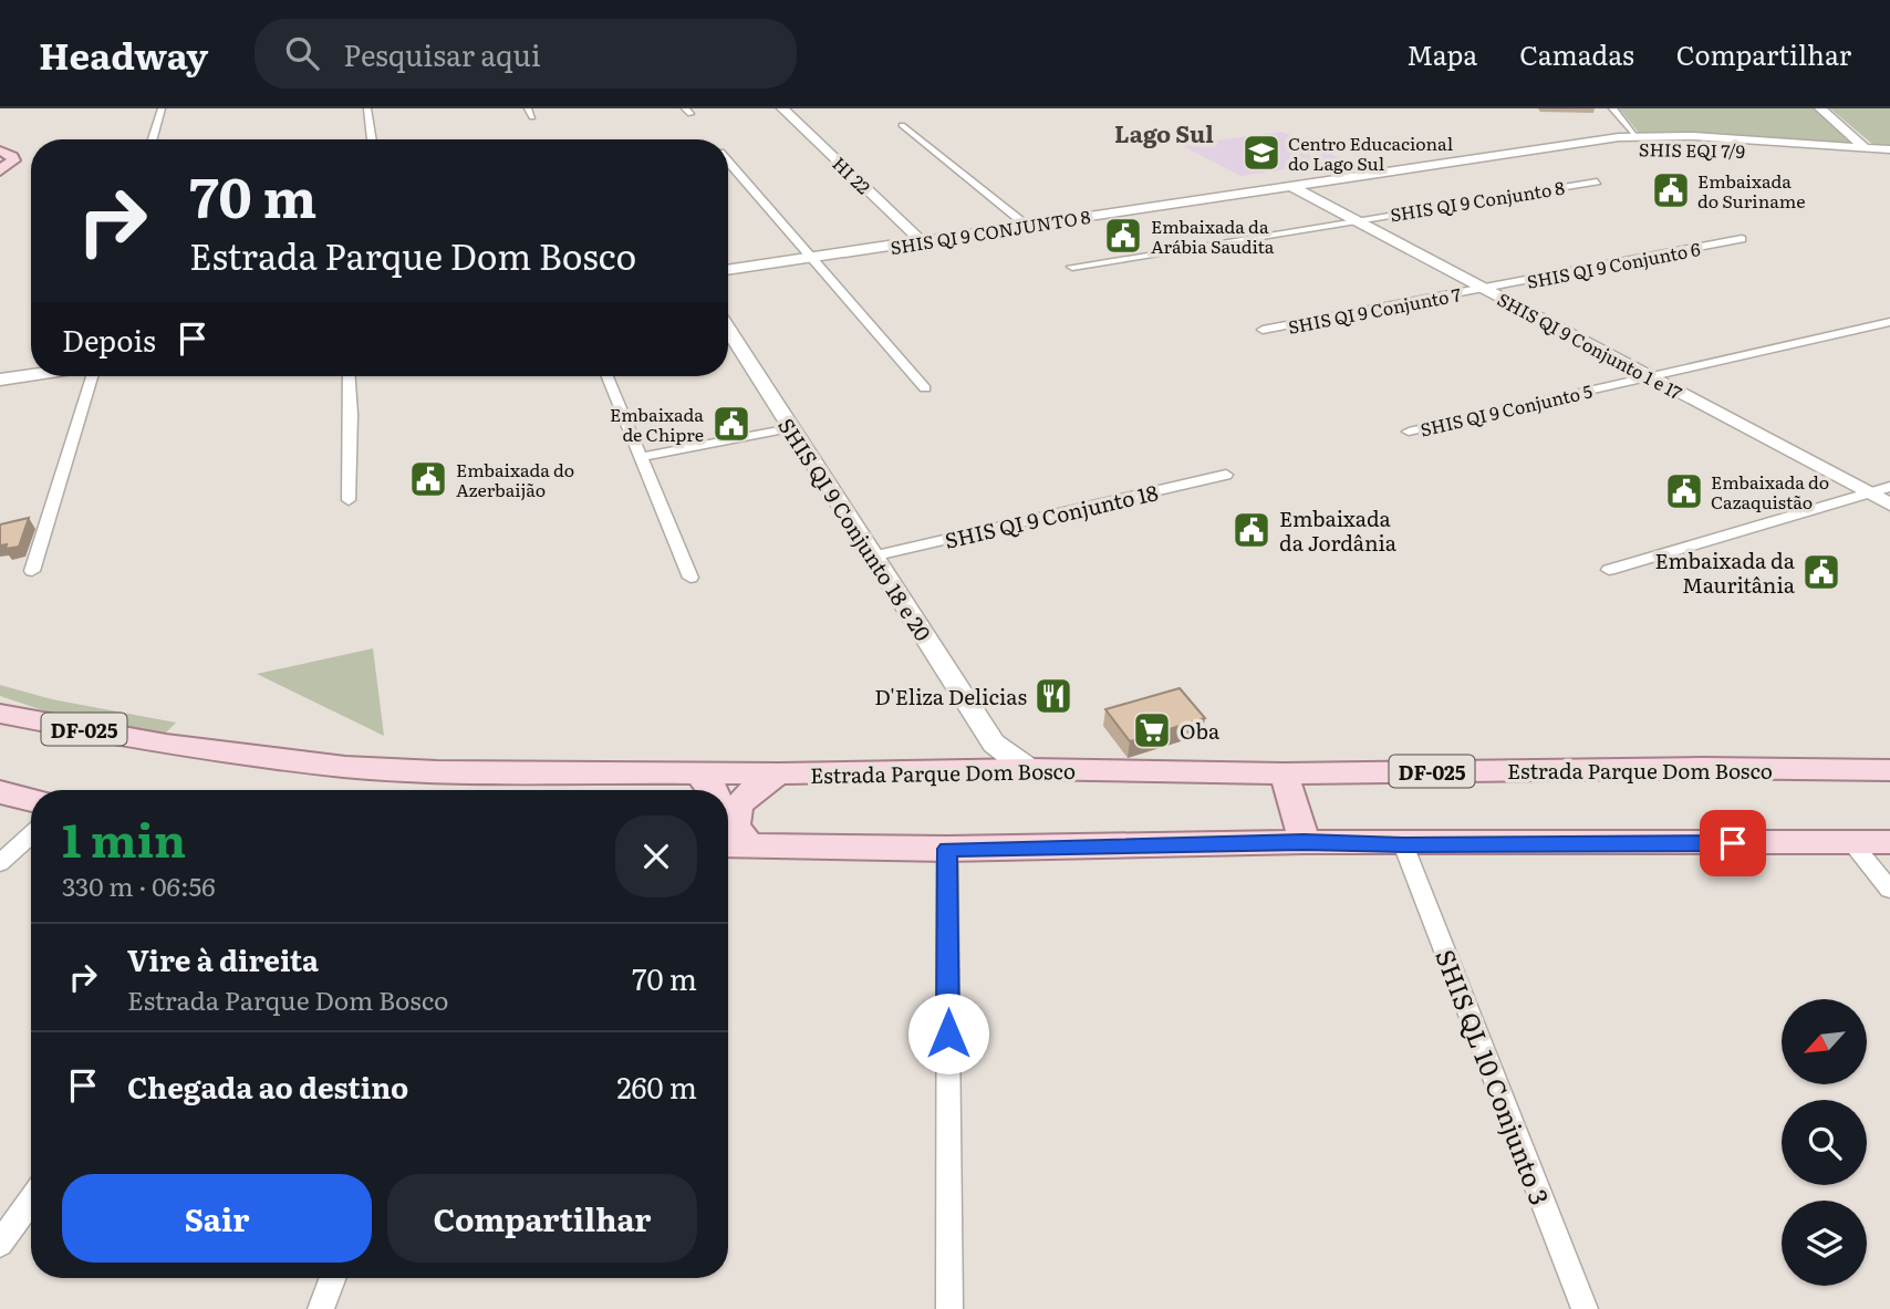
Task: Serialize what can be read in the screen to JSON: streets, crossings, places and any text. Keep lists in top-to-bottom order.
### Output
{
  "streets": {
    "main road": ["DF-025", "Estrada Parque Dom Bosco"],
    "street": [
      "SHIS EQI 7/9",
      "HI 22",
      "SHIS QI 9 Conjunto 8",
      "SHIS QI 9 CONJUNTO 8",
      "SHIS QI 9 Conjunto 6",
      "SHIS QI 9 Conjunto 7",
      "SHIS QI 9 Conjunto 1 e 17",
      "SHIS QI 9 Conjunto 5",
      "SHIS QI 9 Conjunto 18",
      "SHIS QI 9 Conjunto 18 e 20",
      "SHIS QL 10 Conjunto 3"
    ]
  },
  "crossings": [
    ["SHIS EQI 7/9", "SHIS QI 9 CONJUNTO 8"],
    ["HI 22", "SHIS QI 9 CONJUNTO 8"],
    ["SHIS QI 9 Conjunto 8", "SHIS QI 9 Conjunto 1 e 17"],
    ["SHIS QI 9 CONJUNTO 8", "SHIS QI 9 Conjunto 1 e 17"],
    ["SHIS QI 9 Conjunto 6", "SHIS QI 9 Conjunto 7"],
    ["SHIS QI 9 Conjunto 6", "SHIS QI 9 Conjunto 1 e 17"],
    ["SHIS QI 9 Conjunto 7", "SHIS QI 9 Conjunto 1 e 17"],
    ["SHIS QI 9 Conjunto 1 e 17", "SHIS QI 9 Conjunto 5"],
    ["SHIS QI 9 Conjunto 18", "SHIS QI 9 Conjunto 18 e 20"],
    ["SHIS QI 9 Conjunto 18 e 20", "Estrada Parque Dom Bosco"]
  ],
  "districts": ["Lago Sul"],
  "places": {
    "school or university": ["Centro Educacional do Lago Sul"],
    "public building": [
      "Embaixada do Suriname",
      "Embaixada da Arábia Saudita",
      "Embaixada de Chipre",
      "Embaixada do Azerbaijão",
      "Embaixada do Cazaquistão",
      "Embaixada da Jordânia",
      "Embaixada da Mauritânia"
    ],
    "restaurant": ["D'Eliza Delicias"],
    "supermarket": ["Oba"]
  },
  "north": "bottom left",
  "page": {
    "header": "Headway",
    "search": "Pesquisar aqui",
    "nav": ["Mapa", "Camadas", "Compartilhar"],
    "turn": ["70 m", "Estrada Parque Dom Bosco"],
    "then": "Depois",
    "heading": ["1 min", "330 m · 06:56"],
    "list": [
      {
        "name": "Vire à direita",
        "note": "Estrada Parque Dom Bosco",
        "value": "70 m"
      },
      {
        "name": "Chegada ao destino",
        "value": "260 m"
      }
    ],
    "buttons": ["Sair", "Compartilhar"]
  }
}
